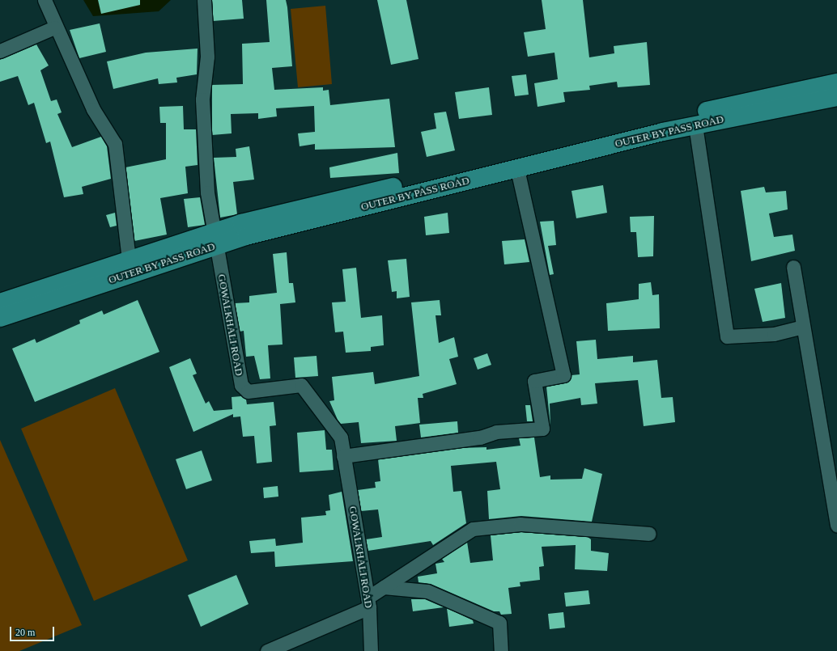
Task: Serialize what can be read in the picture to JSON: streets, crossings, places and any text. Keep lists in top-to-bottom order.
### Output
{
  "streets": {
    "main road": ["OUTER BY PASS ROAD"],
    "street": ["GOWALKHALI ROAD"]
  },
  "crossings": [
    ["OUTER BY PASS ROAD", "GOWALKHALI ROAD"]
  ],
  "scale_bar": "20 m"
}
